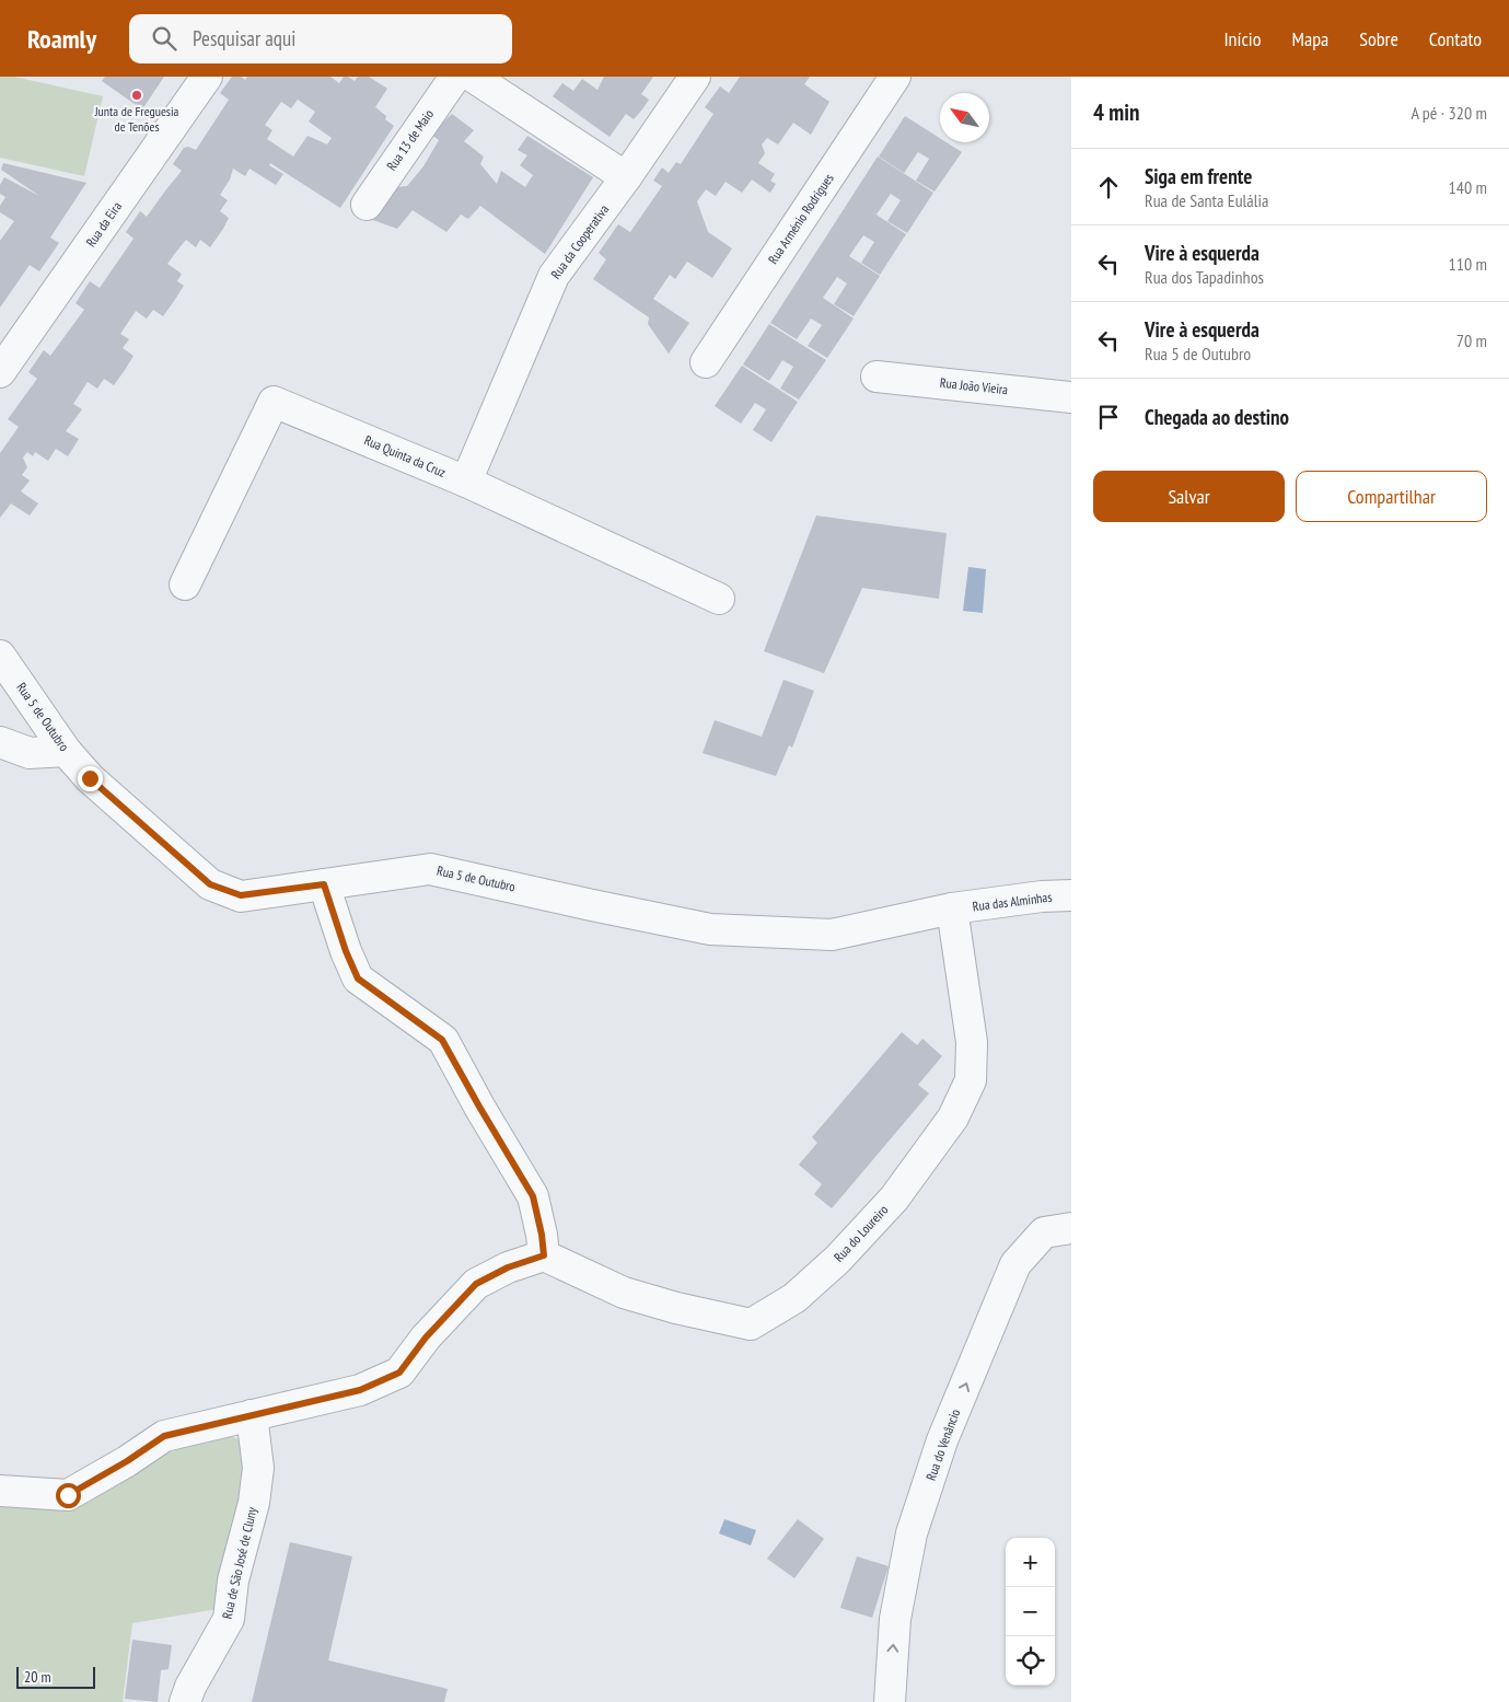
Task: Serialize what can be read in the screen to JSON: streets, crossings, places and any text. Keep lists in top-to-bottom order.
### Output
{
  "streets": {
    "street": [
      "Rua 13 de Maio",
      "Rua Arménio Rodrigues",
      "Rua da Eira",
      "Rua da Cooperativa",
      "Rua João Vieira",
      "Rua Quinta da Cruz",
      "Rua 5 de Outubro",
      "Rua das Alminhas",
      "Rua do Loureiro",
      "Rua do Venâncio",
      "Rua de São José de Cluny"
    ]
  },
  "crossings": [
    ["Rua da Cooperativa", "Rua Quinta da Cruz"],
    ["Rua 5 de Outubro", "Rua das Alminhas"],
    ["Rua 5 de Outubro", "Rua do Loureiro"],
    ["Rua das Alminhas", "Rua do Loureiro"]
  ],
  "one_way": ["Rua do Venâncio"],
  "places": ["Junta de Freguesia de Tenões"],
  "scale_bar": "20 m",
  "north": "top left",
  "page": {
    "header": "Roamly",
    "search": "Pesquisar aqui",
    "nav": [
      "Início",
      "Mapa",
      "Sobre",
      "Contato"
    ],
    "heading": ["4 min", "A pé · 320 m"],
    "list": [
      ["Siga em frente", "Rua de Santa Eulália", "140 m"],
      ["Vire à esquerda", "Rua dos Tapadinhos", "110 m"],
      ["Vire à esquerda", "Rua 5 de Outubro", "70 m"],
      "Chegada ao destino"
    ],
    "buttons": ["Salvar", "Compartilhar"],
    "map_buttons": ["+", "−"],
    "scale": "20 m"
  }
}
